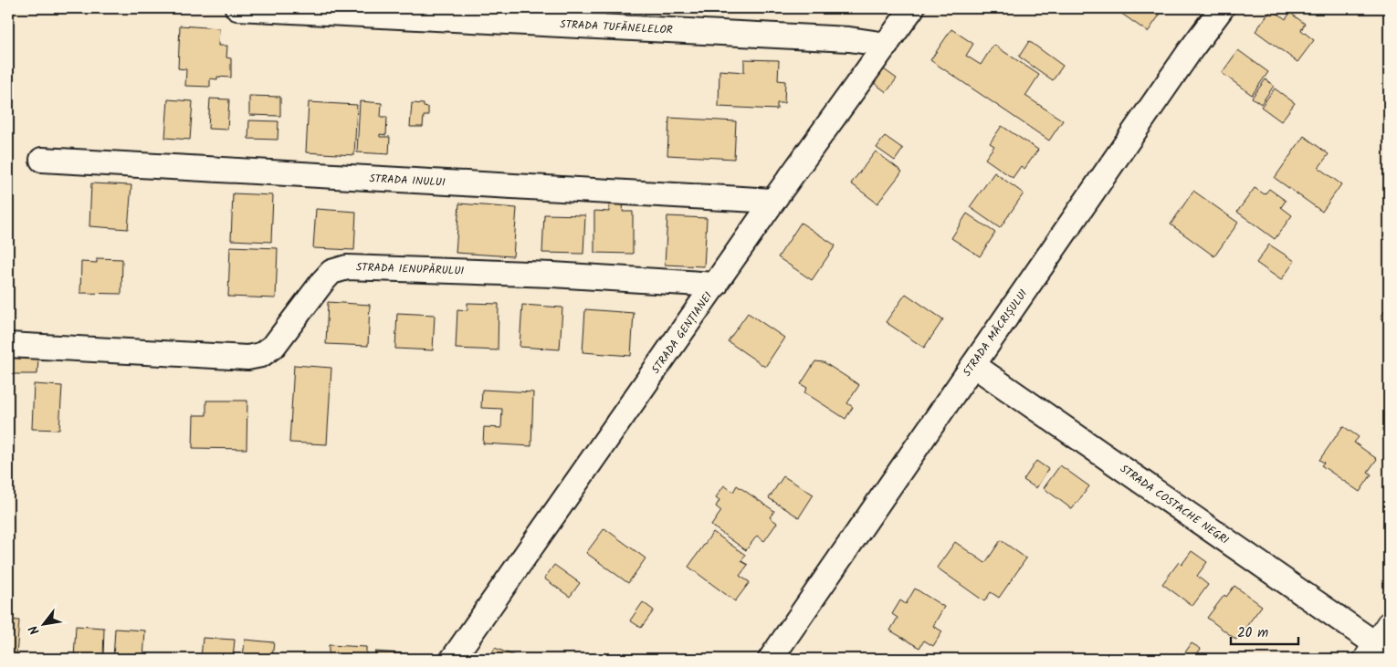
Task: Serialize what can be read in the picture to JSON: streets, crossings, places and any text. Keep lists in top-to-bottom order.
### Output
{
  "streets": {
    "street": [
      "STRADA TUFĂNELELOR",
      "STRADA INULUI",
      "STRADA IENUPĂRULUI",
      "STRADA GENȚIANEI",
      "STRADA MĂCRIȘULUI",
      "STRADA COSTACHE NEGRI"
    ]
  },
  "crossings": [
    ["STRADA TUFĂNELELOR", "STRADA GENȚIANEI"],
    ["STRADA INULUI", "STRADA GENȚIANEI"],
    ["STRADA IENUPĂRULUI", "STRADA GENȚIANEI"],
    ["STRADA MĂCRIȘULUI", "STRADA COSTACHE NEGRI"]
  ],
  "scale_bar": "20 m",
  "north": "bottom left"
}
